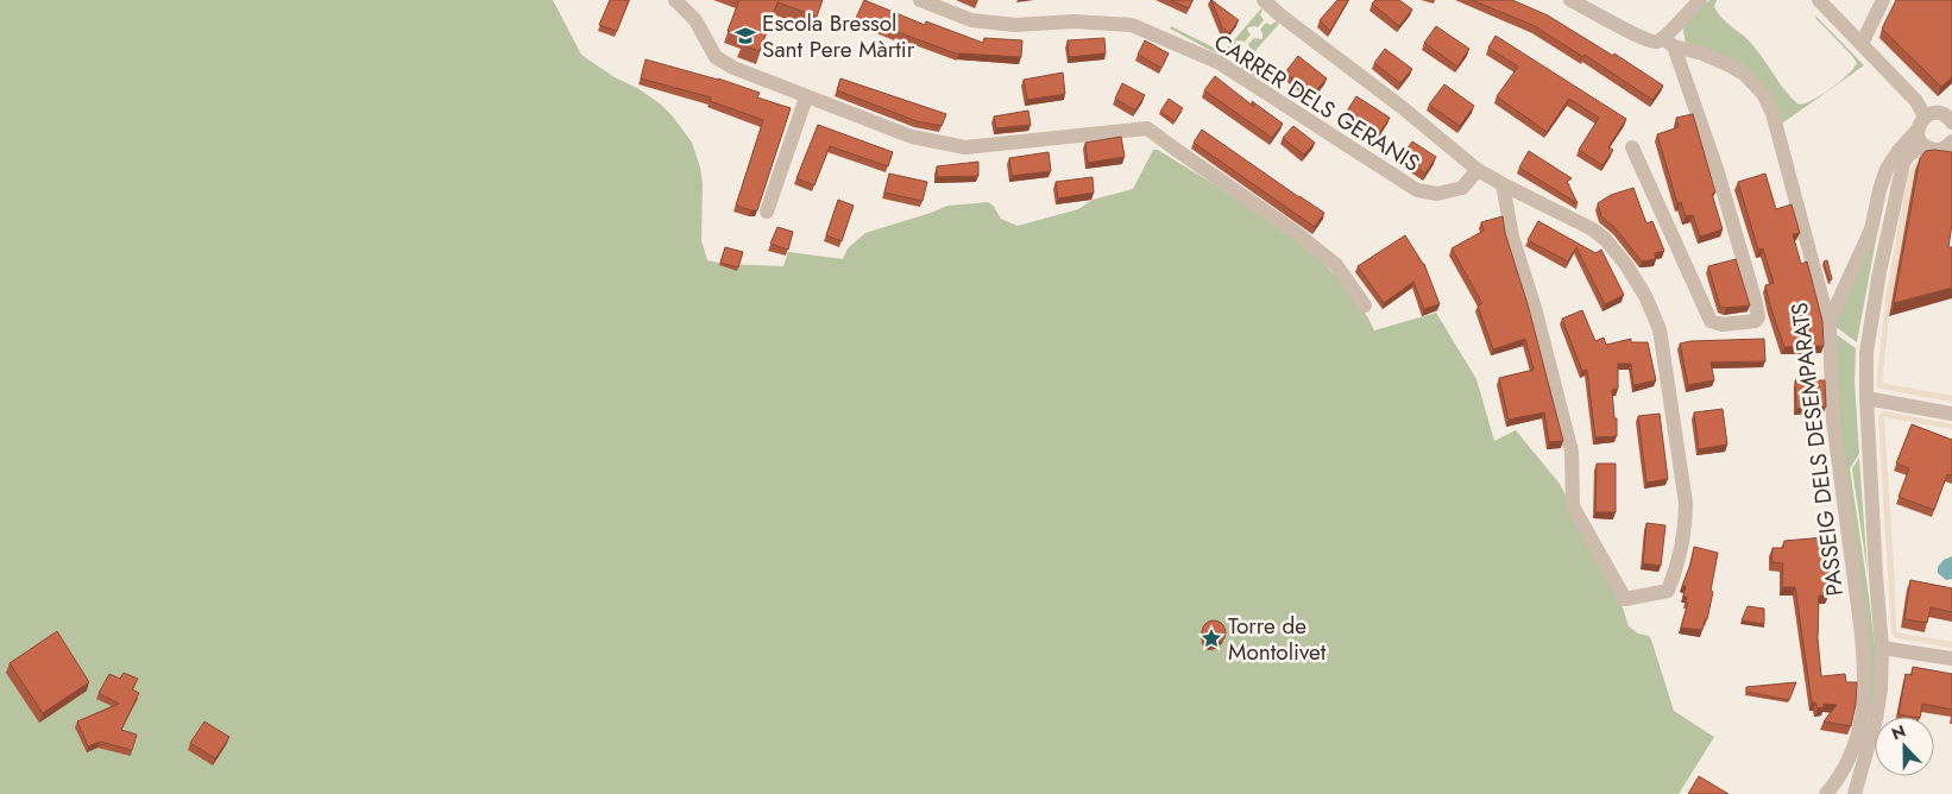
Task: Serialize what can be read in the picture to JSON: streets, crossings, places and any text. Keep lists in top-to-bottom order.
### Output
{
  "streets": {
    "street": ["CARRER DELS GERANIS", "PASSEIG DELS DESEMPARATS"]
  },
  "places": {
    "school or university": ["Escola Bressol Sant Pere Màrtir"],
    "place": ["Torre de Montolivet"]
  },
  "north": "top"
}
